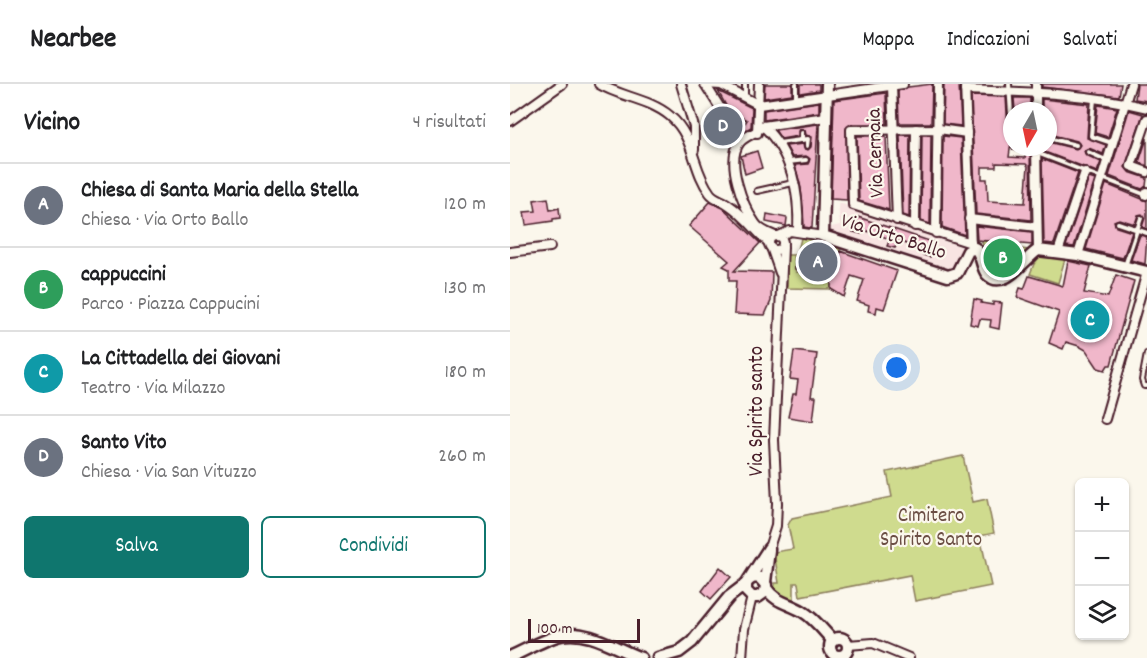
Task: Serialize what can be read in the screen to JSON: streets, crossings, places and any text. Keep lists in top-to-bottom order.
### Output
{
  "streets": {
    "street": ["Via Cernaia", "Via Orto Ballo", "Via Spirito santo"]
  },
  "parks": ["Cimitero Spirito Santo"],
  "scale_bar": "100 m",
  "north": "bottom",
  "page": {
    "header": "Nearbee",
    "nav": ["Mappa", "Indicazioni", "Salvati"],
    "heading": ["Vicino", "4 risultati"],
    "pins": [
      "D",
      "B",
      "A",
      "C"
    ],
    "list": [
      {
        "mark": "A",
        "name": "Chiesa di Santa Maria della Stella",
        "note": "Chiesa · Via Orto Ballo",
        "value": "120 m"
      },
      {
        "mark": "B",
        "name": "cappuccini",
        "note": "Parco · Piazza Cappucini",
        "value": "130 m"
      },
      {
        "mark": "C",
        "name": "La Cittadella dei Giovani",
        "note": "Teatro · Via Milazzo",
        "value": "180 m"
      },
      {
        "mark": "D",
        "name": "Santo Vito",
        "note": "Chiesa · Via San Vituzzo",
        "value": "260 m"
      }
    ],
    "map_buttons": ["+", "−"],
    "buttons": ["Salva", "Condividi"],
    "scale": "100 m"
  }
}
